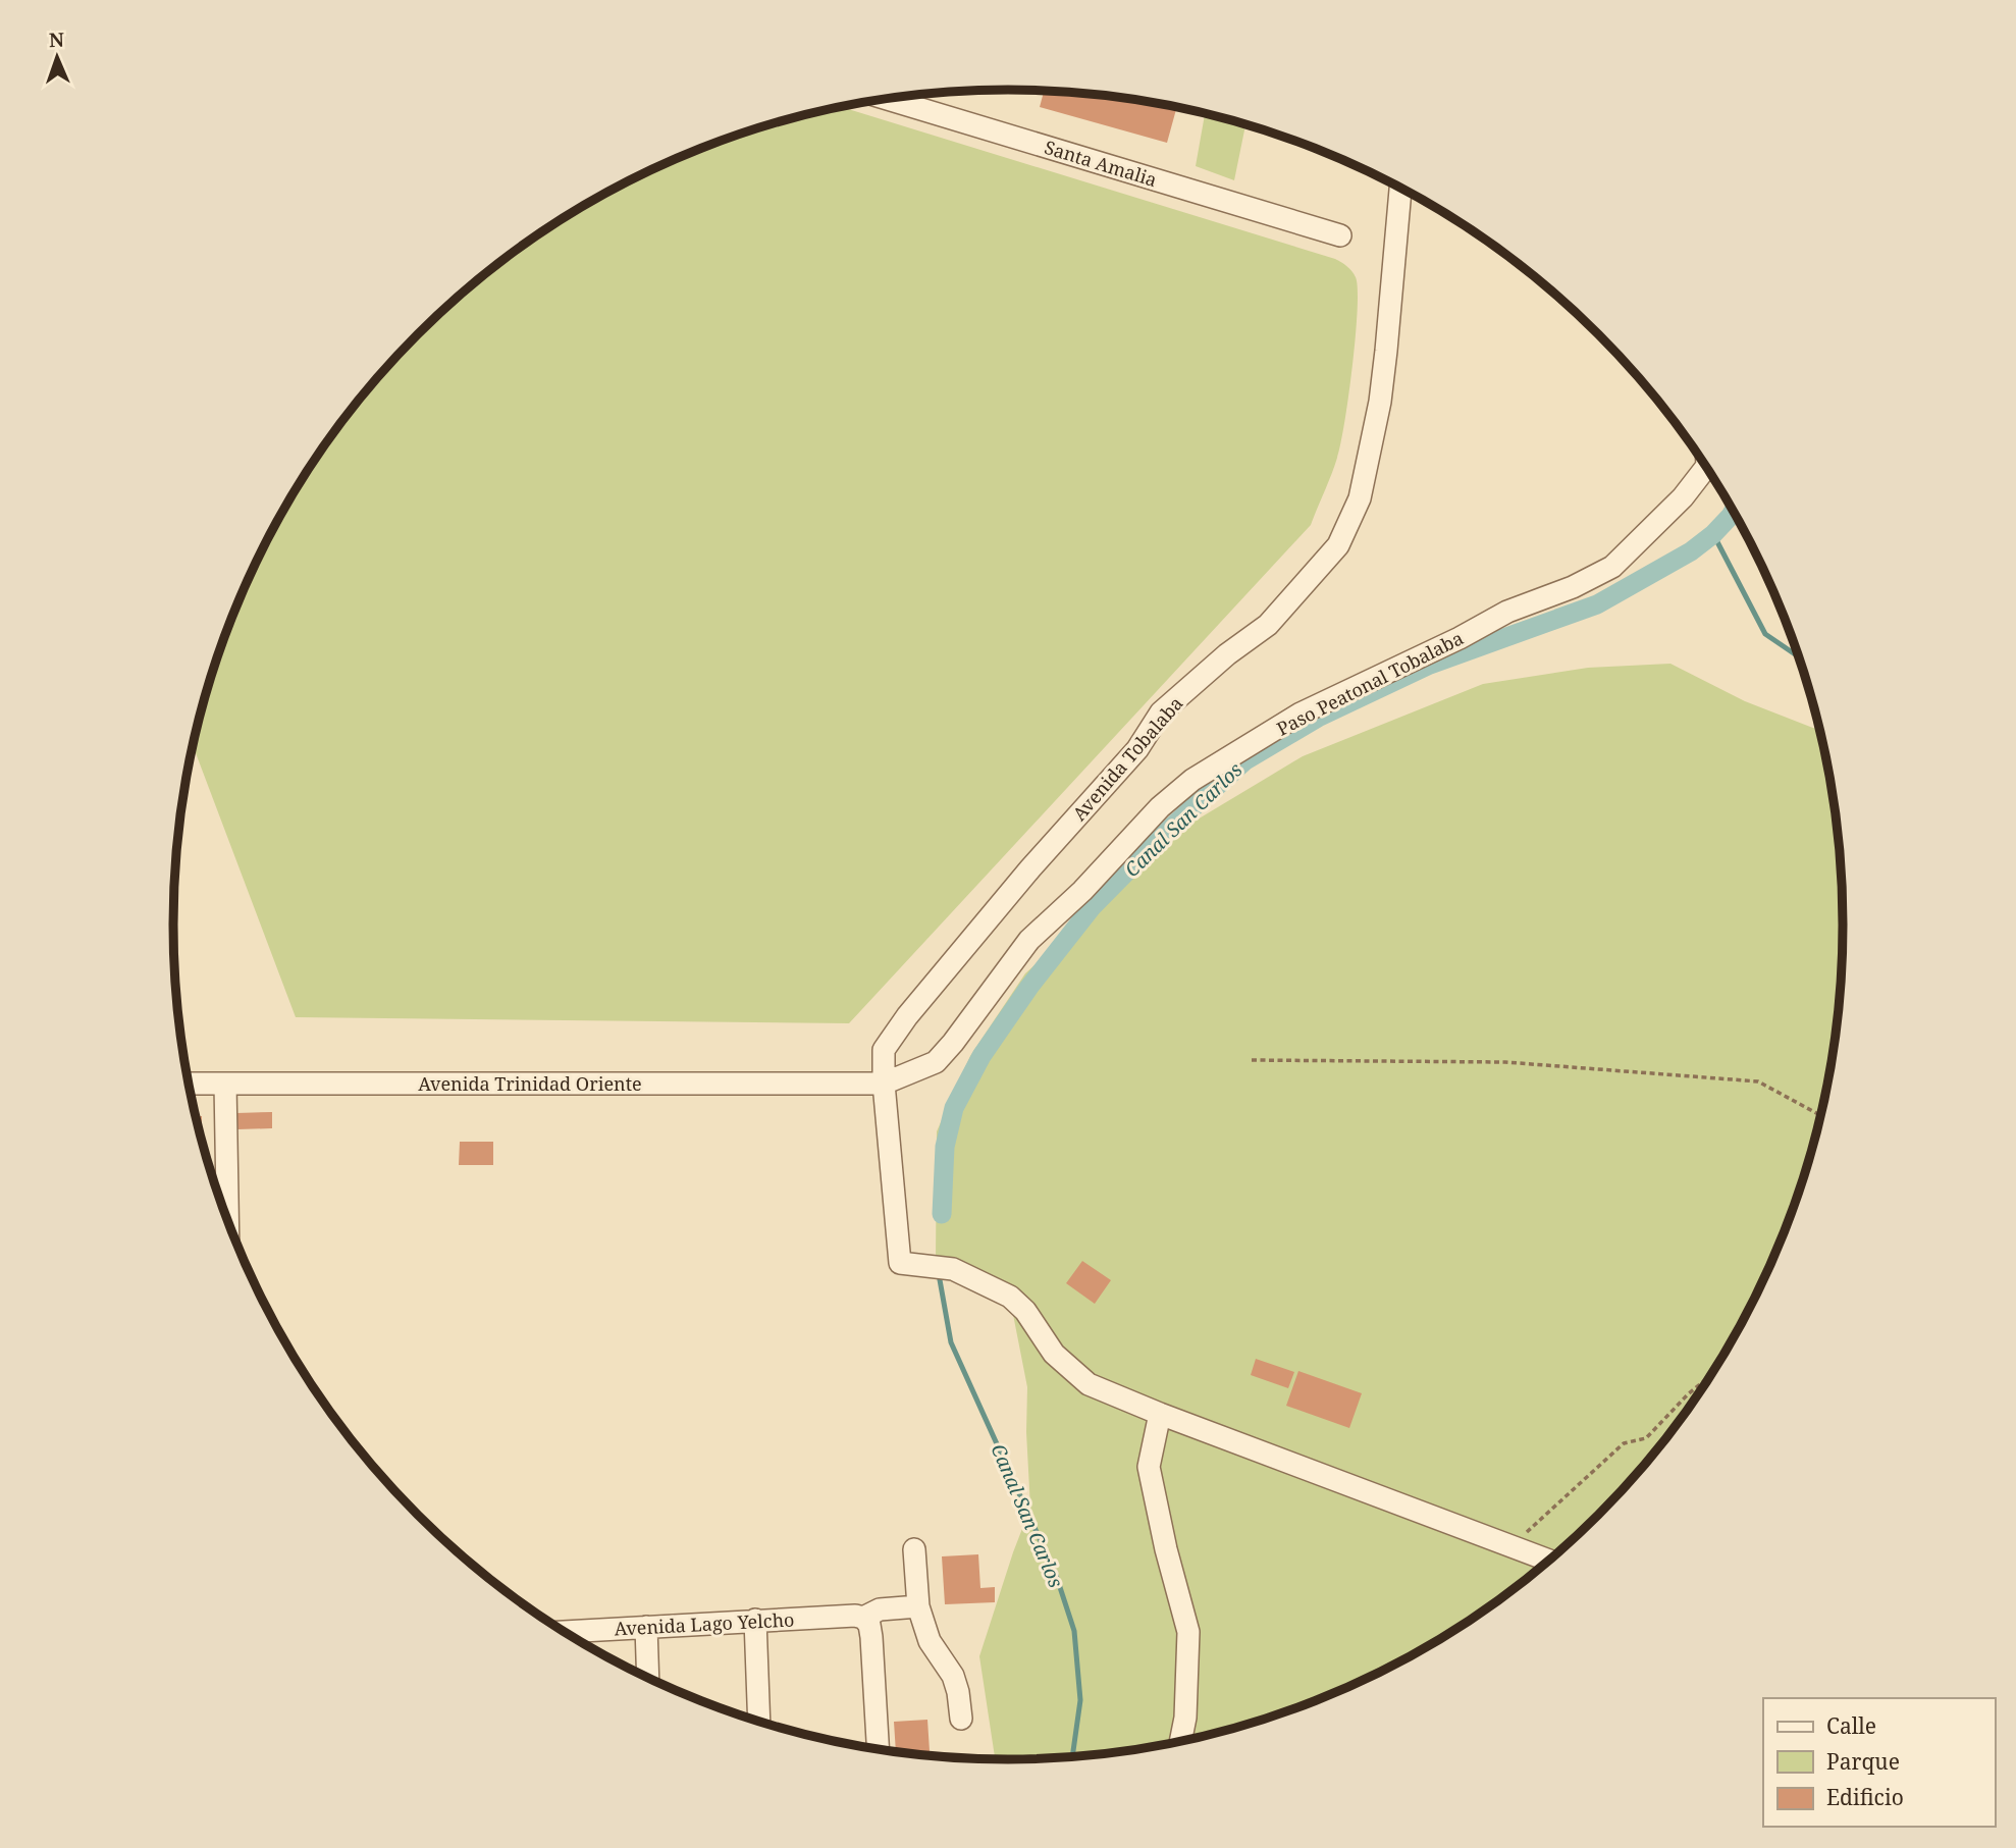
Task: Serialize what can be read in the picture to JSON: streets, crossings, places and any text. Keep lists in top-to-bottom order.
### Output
{
  "streets": {
    "street": [
      "Santa Amalia",
      "Paso Peatonal Tobalaba",
      "Avenida Tobalaba",
      "Avenida Trinidad Oriente",
      "Avenida Lago Yelcho"
    ]
  },
  "crossings": [
    ["Paso Peatonal Tobalaba", "Avenida Tobalaba"],
    ["Paso Peatonal Tobalaba", "Avenida Trinidad Oriente"],
    ["Avenida Tobalaba", "Avenida Trinidad Oriente"]
  ],
  "water": ["Canal San Carlos"],
  "legend": ["Calle", "Parque", "Edificio"],
  "north": "top"
}
